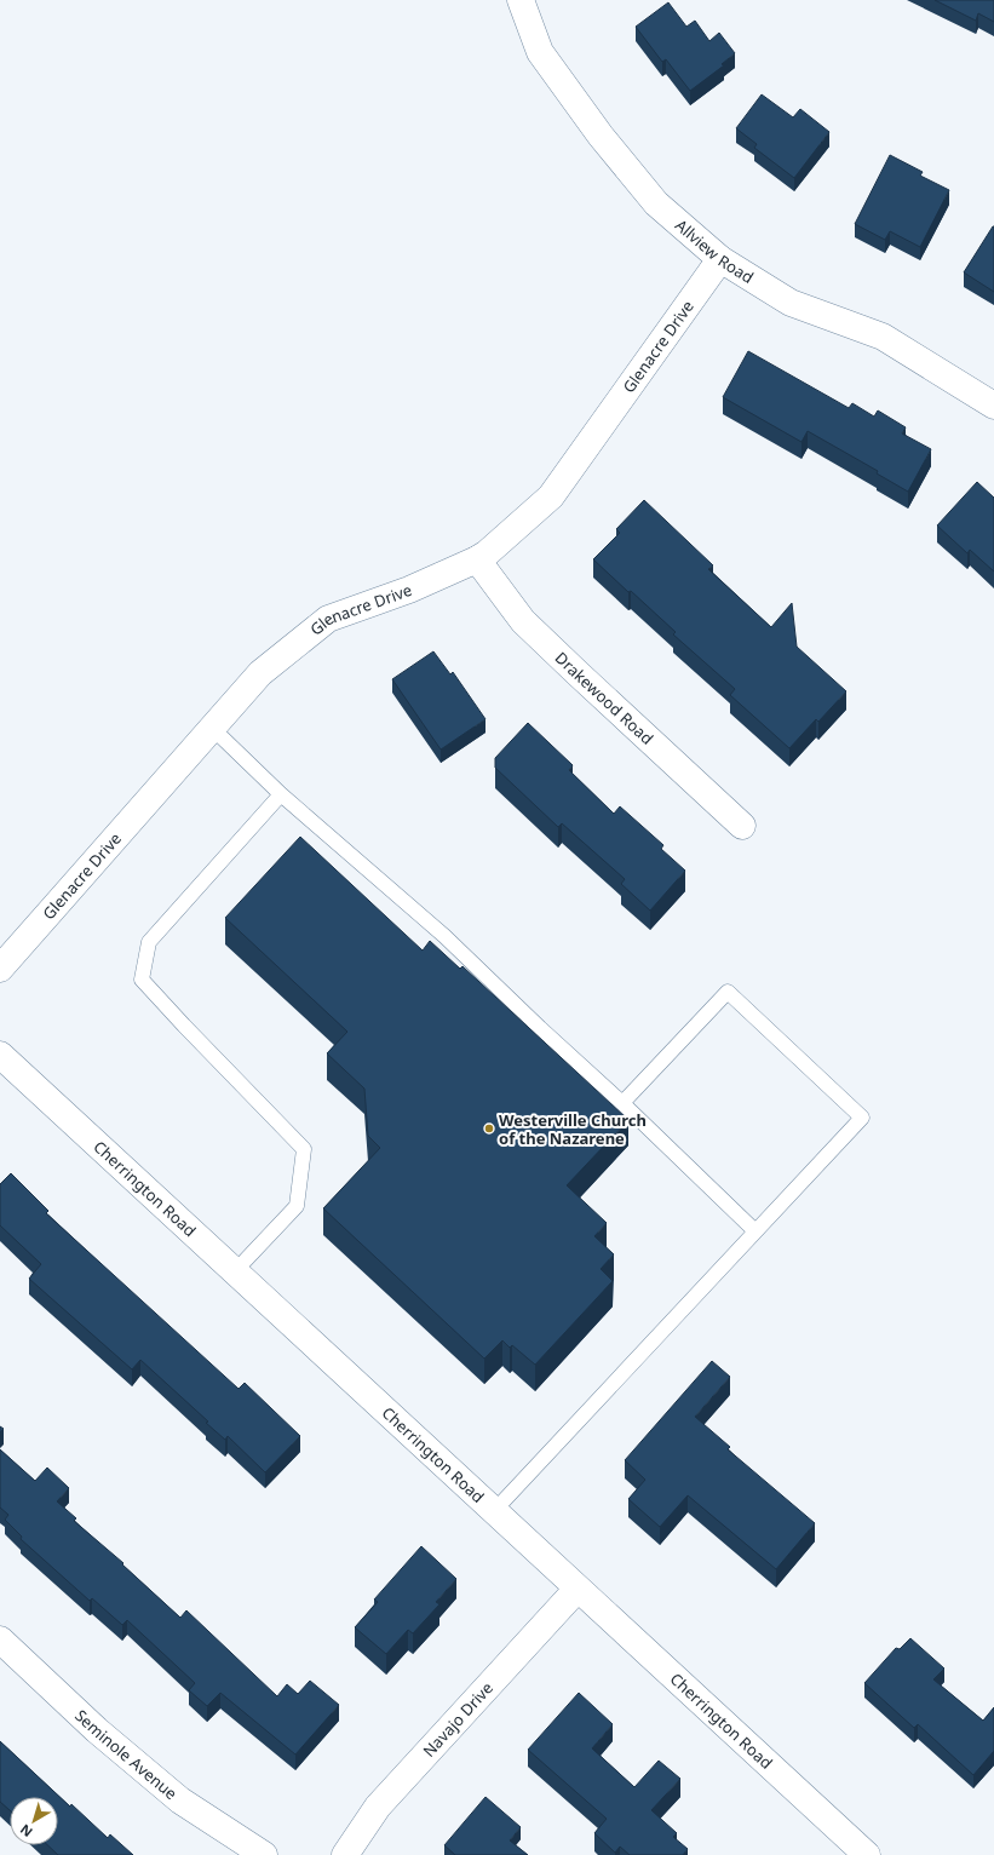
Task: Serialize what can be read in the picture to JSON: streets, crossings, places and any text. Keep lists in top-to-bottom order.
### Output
{
  "streets": {
    "street": [
      "Allview Road",
      "Glenacre Drive",
      "Drakewood Road",
      "Cherrington Road",
      "Navajo Drive",
      "Seminole Avenue"
    ]
  },
  "crossings": [
    ["Allview Road", "Glenacre Drive"],
    ["Glenacre Drive", "Drakewood Road"],
    ["Cherrington Road", "Navajo Drive"]
  ],
  "places": ["Westerville Church of the Nazarene"],
  "north": "bottom left"
}
